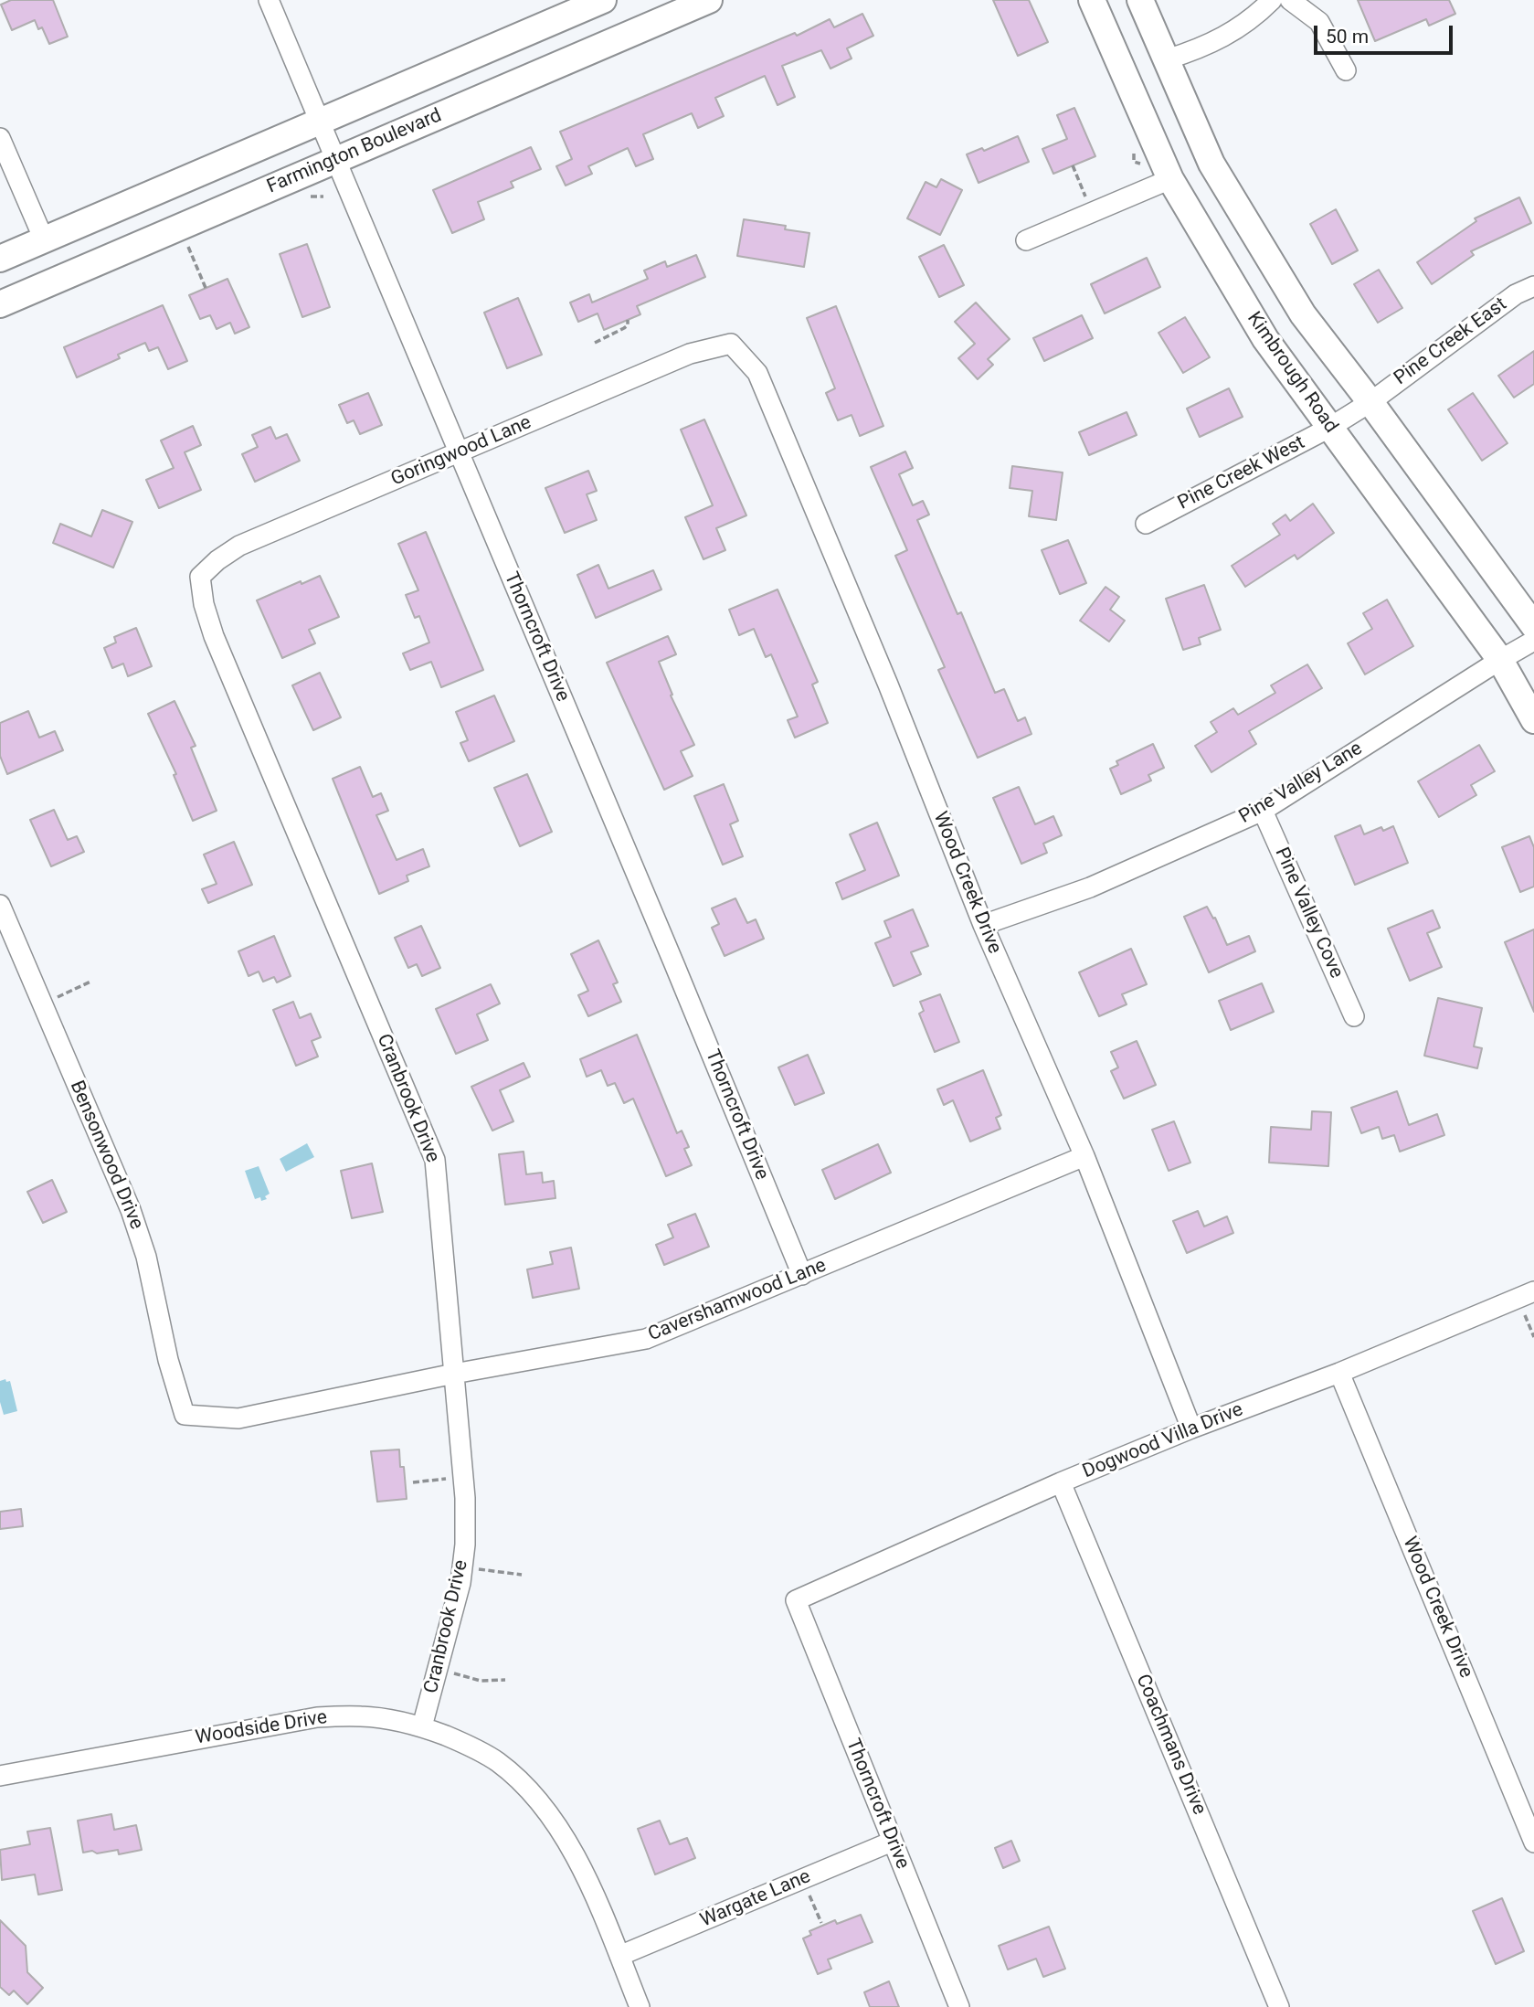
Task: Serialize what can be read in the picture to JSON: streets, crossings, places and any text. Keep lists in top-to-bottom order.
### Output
{
  "streets": {
    "street": [
      "Farmington Boulevard",
      "Pine Creek East",
      "Kimbrough Road",
      "Goringwood Lane",
      "Pine Creek West",
      "Thorncroft Drive",
      "Pine Valley Lane",
      "Wood Creek Drive",
      "Pine Valley Cove",
      "Cranbrook Drive",
      "Bensonwood Drive",
      "Cavershamwood Lane",
      "Dogwood Villa Drive",
      "Woodside Drive",
      "Coachmans Drive",
      "Wargate Lane"
    ]
  },
  "crossings": [
    ["Farmington Boulevard", "Thorncroft Drive"],
    ["Pine Creek East", "Pine Creek West"],
    ["Kimbrough Road", "Pine Creek West"],
    ["Kimbrough Road", "Pine Valley Lane"],
    ["Goringwood Lane", "Thorncroft Drive"],
    ["Goringwood Lane", "Wood Creek Drive"],
    ["Goringwood Lane", "Cranbrook Drive"],
    ["Thorncroft Drive", "Cavershamwood Lane"],
    ["Thorncroft Drive", "Dogwood Villa Drive"],
    ["Thorncroft Drive", "Wargate Lane"],
    ["Pine Valley Lane", "Wood Creek Drive"],
    ["Pine Valley Lane", "Pine Valley Cove"],
    ["Wood Creek Drive", "Cavershamwood Lane"],
    ["Wood Creek Drive", "Dogwood Villa Drive"],
    ["Cranbrook Drive", "Cavershamwood Lane"],
    ["Cranbrook Drive", "Woodside Drive"],
    ["Bensonwood Drive", "Cavershamwood Lane"],
    ["Dogwood Villa Drive", "Coachmans Drive"],
    ["Woodside Drive", "Wargate Lane"]
  ],
  "scale_bar": "50 m"
}
